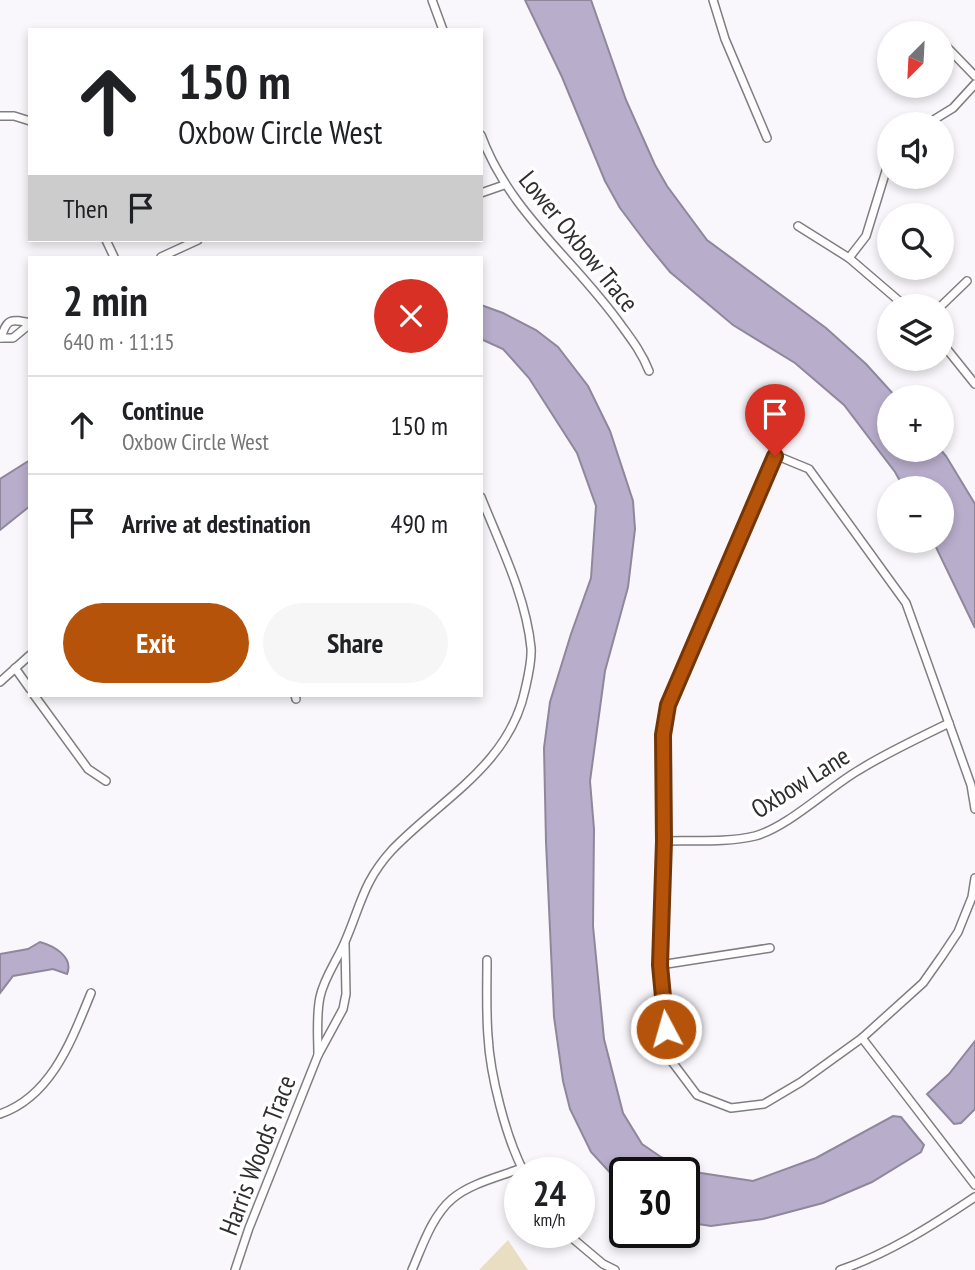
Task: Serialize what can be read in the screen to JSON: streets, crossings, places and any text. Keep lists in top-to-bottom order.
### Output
{
  "streets": {
    "street": ["Lower Oxbow Trace", "Oxbow Lane", "Harris Woods Trace"]
  },
  "north": "bottom left",
  "page": {
    "map_buttons": ["+", "−"],
    "turn": ["150 m", "Oxbow Circle West"],
    "then": "Then",
    "heading": ["2 min", "640 m · 11:15"],
    "list": [
      {
        "name": "Continue",
        "note": "Oxbow Circle West",
        "value": "150 m"
      },
      {
        "name": "Arrive at destination",
        "value": "490 m"
      }
    ],
    "buttons": ["Exit", "Share"],
    "speed": "24 km/h",
    "limit": "30"
  }
}
